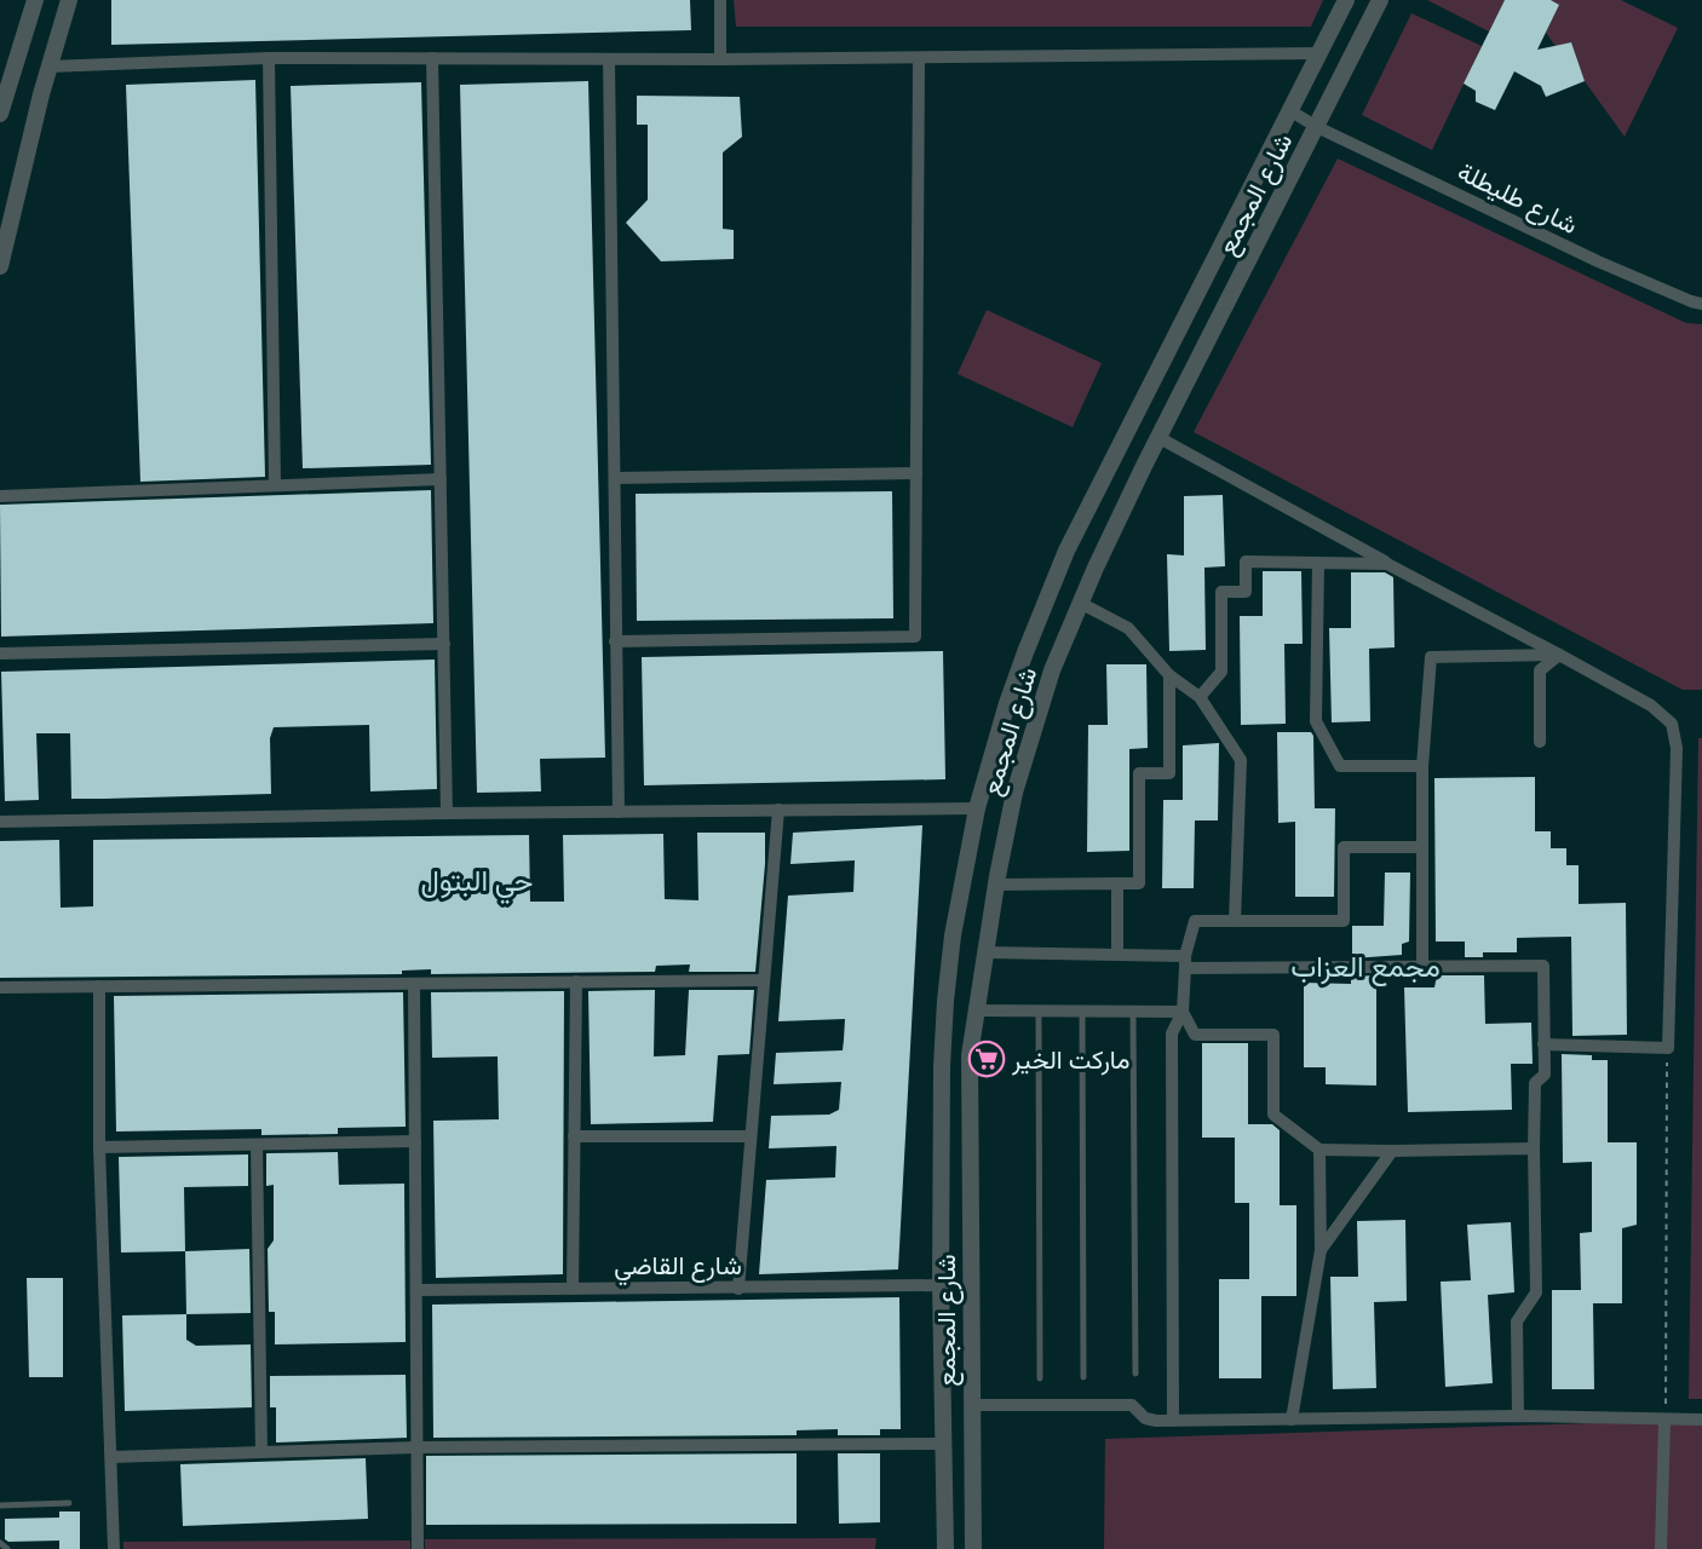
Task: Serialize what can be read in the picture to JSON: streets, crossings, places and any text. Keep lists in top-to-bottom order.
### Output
{
  "streets": {
    "street": ["شارع المجمع", "شارع طليطلة", "شارع القاضي"]
  },
  "crossings": [
    ["شارع المجمع", "شارع طليطلة"],
    ["شارع المجمع", "شارع القاضي"]
  ],
  "districts": ["حي البتول", "مجمع العزاب"],
  "places": {
    "supermarket": ["ماركت الخير"]
  }
}
